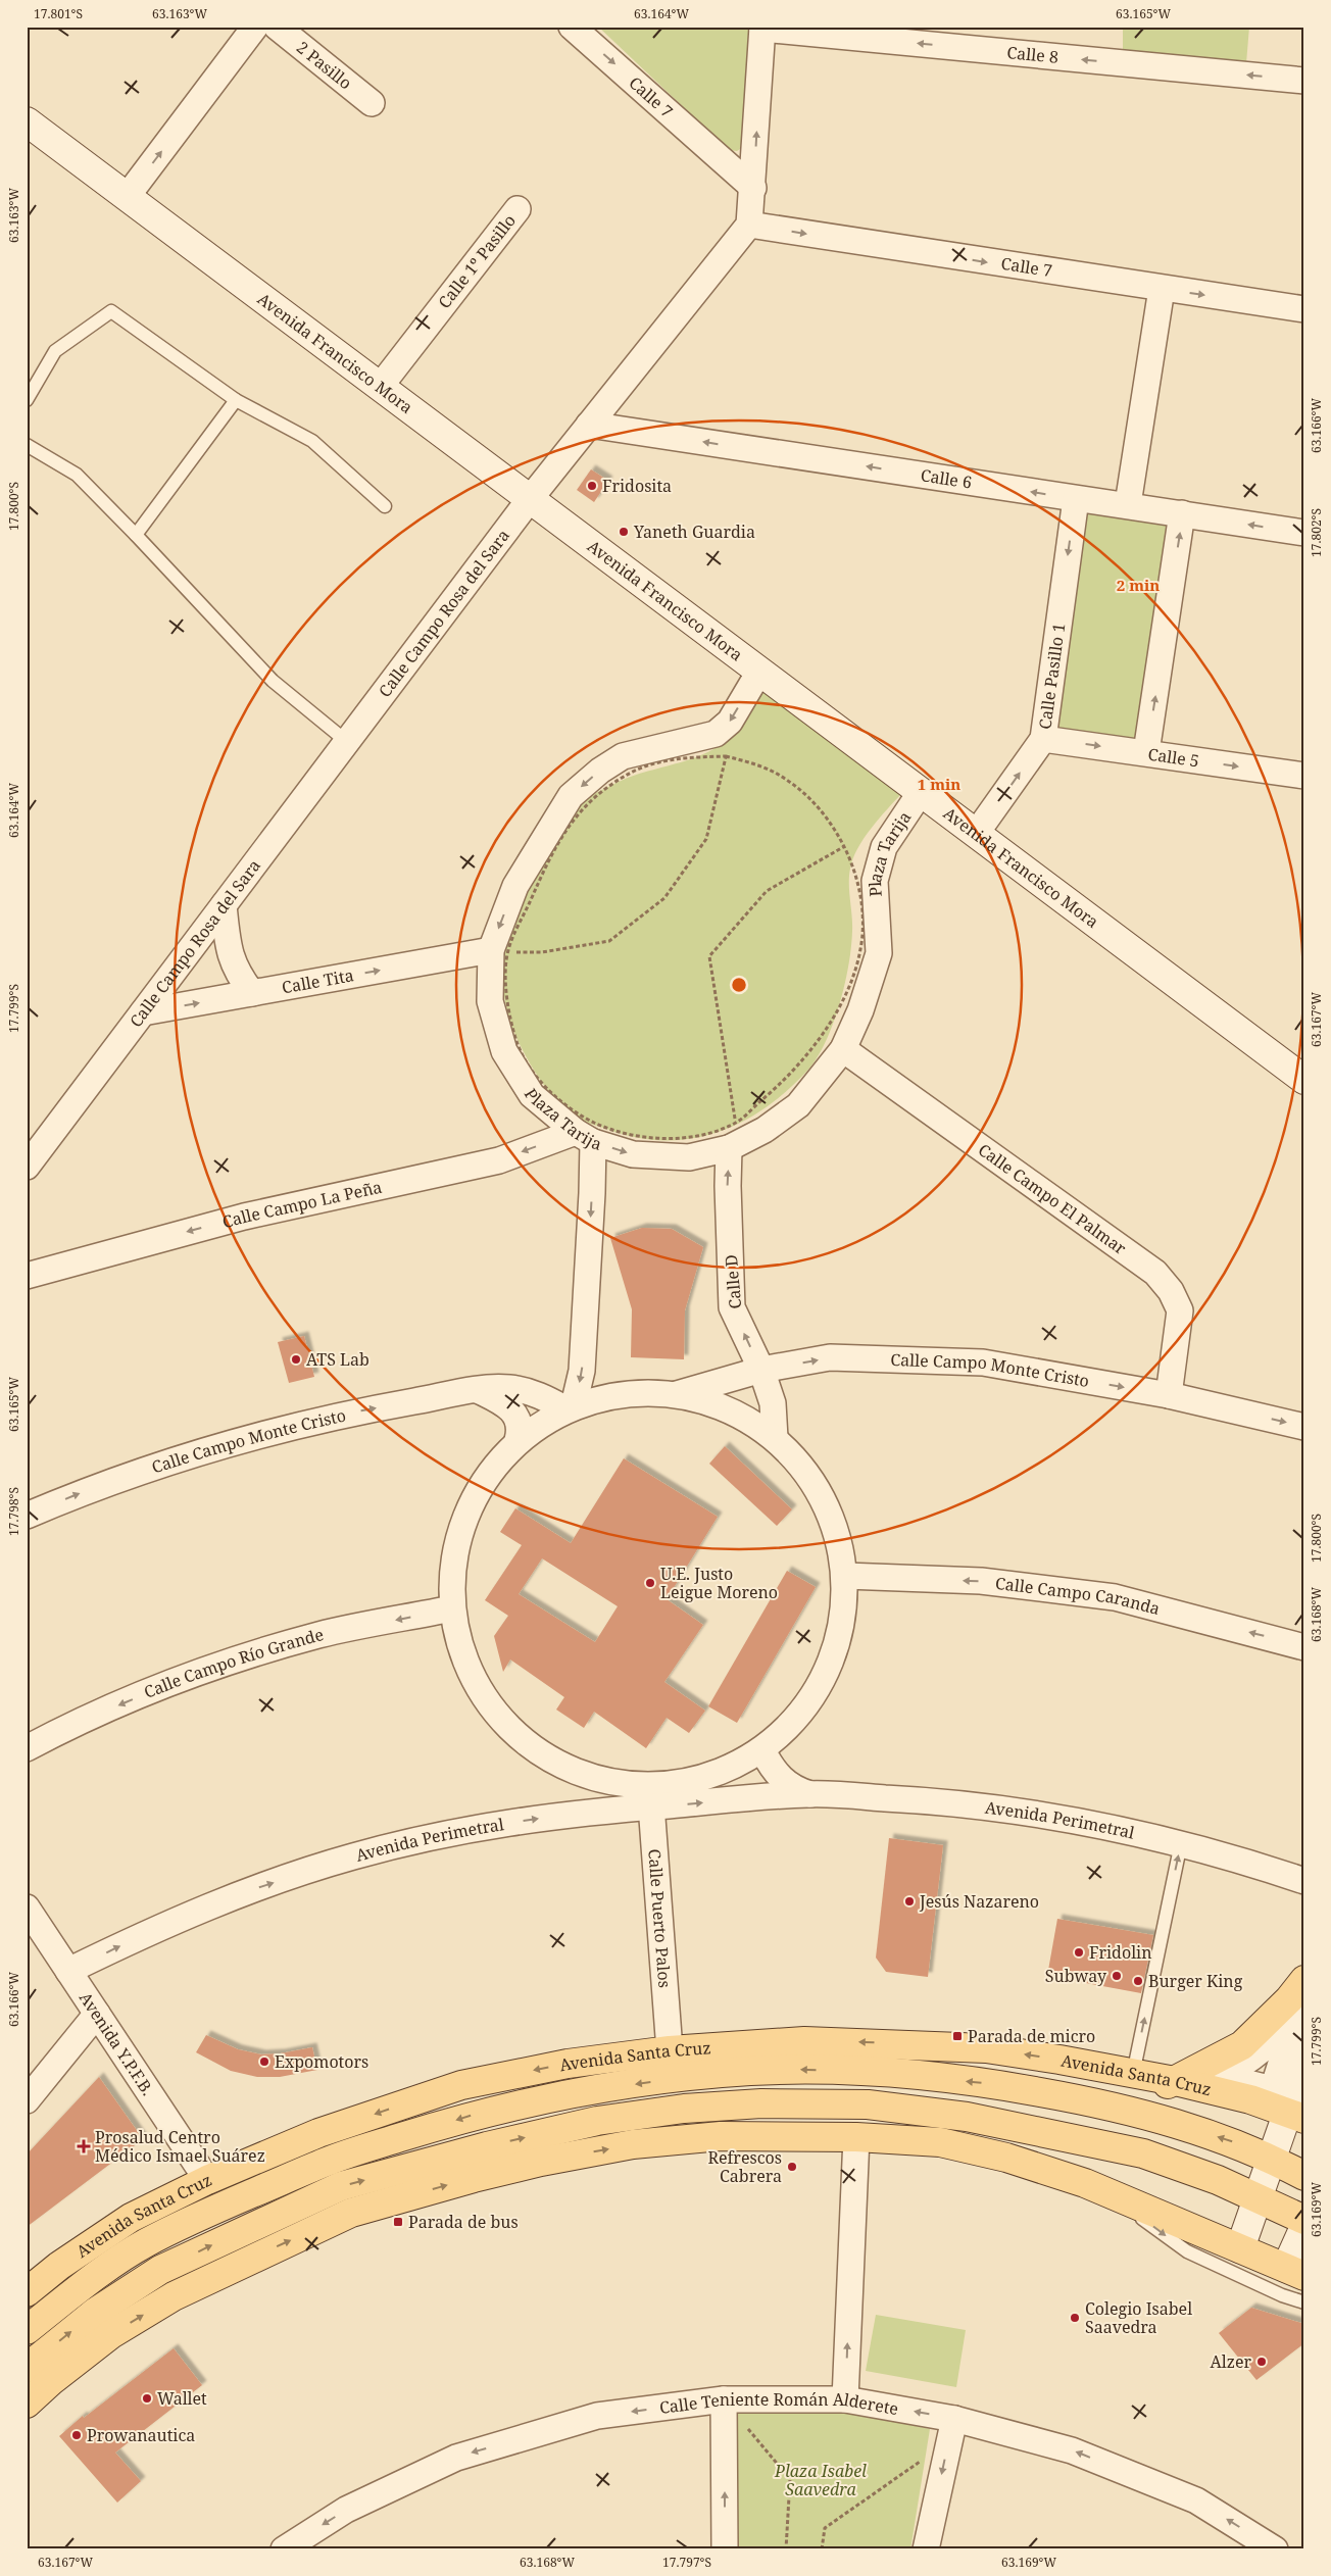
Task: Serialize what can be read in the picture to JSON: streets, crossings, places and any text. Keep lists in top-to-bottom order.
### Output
{
  "streets": {
    "main road": ["Avenida Santa Cruz"],
    "street": [
      "Calle 8",
      "2 Pasillo",
      "Calle 7",
      "Calle 1º Pasillo",
      "Avenida Francisco Mora",
      "Calle 6",
      "Calle Campo Rosa del Sara",
      "Calle Pasillo 1",
      "Calle 5",
      "Plaza Tarija",
      "Calle Tita",
      "Calle Campo El Palmar",
      "Calle Campo La Peña",
      "Calle D",
      "Calle Campo Monte Cristo",
      "Calle Campo Caranda",
      "Calle Campo Río Grande",
      "Avenida Perimetral",
      "Calle Puerto Palos",
      "Avenida Y.P.F.B.",
      "Calle Teniente Román Alderete"
    ]
  },
  "crossings": [
    ["Calle 7", "Calle Campo Rosa del Sara"],
    ["Calle 1º Pasillo", "Avenida Francisco Mora"],
    ["Avenida Francisco Mora", "Calle Campo Rosa del Sara"],
    ["Avenida Francisco Mora", "Calle Pasillo 1"],
    ["Avenida Francisco Mora", "Plaza Tarija"],
    ["Calle 6", "Calle Campo Rosa del Sara"],
    ["Calle 6", "Calle Pasillo 1"],
    ["Calle Campo Rosa del Sara", "Calle Tita"],
    ["Calle Pasillo 1", "Calle 5"],
    ["Plaza Tarija", "Calle Tita"],
    ["Plaza Tarija", "Calle Campo El Palmar"],
    ["Plaza Tarija", "Calle Campo La Peña"],
    ["Plaza Tarija", "Calle D"],
    ["Calle Campo El Palmar", "Calle Campo Monte Cristo"],
    ["Calle D", "Calle Campo Monte Cristo"],
    ["Avenida Perimetral", "Calle Puerto Palos"],
    ["Avenida Perimetral", "Avenida Y.P.F.B."],
    ["Calle Puerto Palos", "Avenida Santa Cruz"],
    ["Avenida Y.P.F.B.", "Avenida Santa Cruz"]
  ],
  "one_way": [
    "Calle 8",
    "Calle 7",
    "Calle 6",
    "Calle 5",
    "Calle Tita",
    "Calle Campo La Peña",
    "Calle Campo Monte Cristo",
    "Calle Campo Caranda",
    "Calle Campo Río Grande",
    "Avenida Perimetral",
    "Calle Teniente Román Alderete"
  ],
  "parks": ["Plaza Isabel Saavedra"],
  "places": {
    "other": [
      "Fridosita",
      "Yaneth Guardia",
      "ATS Lab",
      "U.E. Justo Leigue Moreno",
      "Jesús Nazareno",
      "Fridolin",
      "Subway",
      "Burger King",
      "Expomotors",
      "Refrescos Cabrera",
      "Colegio Isabel Saavedra",
      "Alzer",
      "Wallet",
      "Prowanautica"
    ],
    "transit": ["Parada de micro", "Parada de bus"],
    "health": ["Prosalud Centro Médico Ismael Suárez"]
  },
  "coordinates": [
    "17.801°S",
    "63.163°W",
    "63.164°W",
    "63.165°W",
    "63.166°W",
    "17.800°S",
    "17.802°S",
    "17.799°S",
    "63.167°W",
    "17.798°S",
    "63.168°W",
    "63.169°W",
    "17.797°S"
  ],
  "rings": ["2 min", "1 min"]
}
